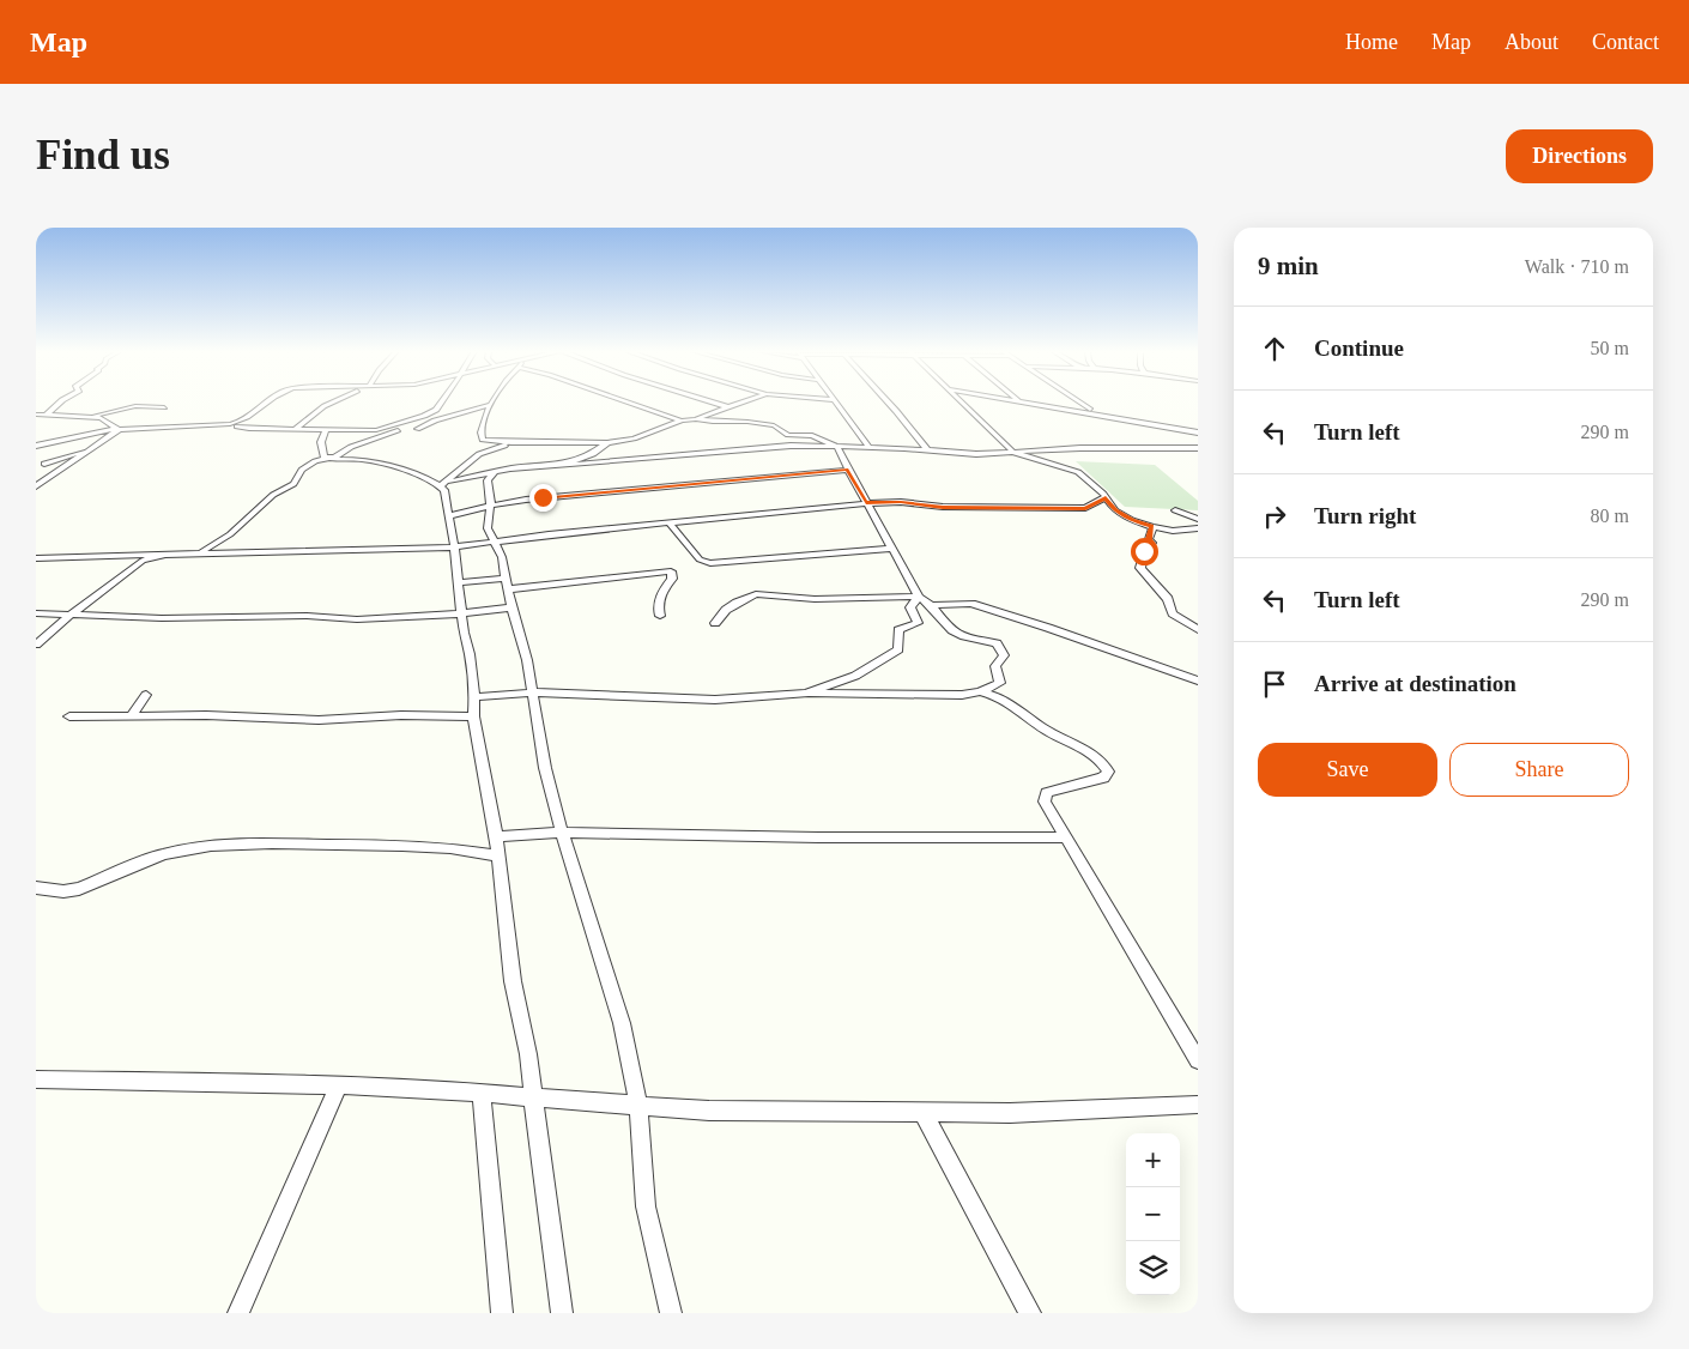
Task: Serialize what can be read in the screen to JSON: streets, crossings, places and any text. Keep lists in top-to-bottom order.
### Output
{
  "page": {
    "header": "Map",
    "nav": [
      "Home",
      "Map",
      "About",
      "Contact"
    ],
    "buttons": [
      "Directions",
      ["Save", "Share"]
    ],
    "title": "Find us",
    "heading": ["9 min", "Walk · 710 m"],
    "list": [
      ["Continue", "50 m"],
      ["Turn left", "290 m"],
      ["Turn right", "80 m"],
      ["Turn left", "290 m"],
      "Arrive at destination"
    ],
    "map_buttons": ["+", "−"]
  }
}
